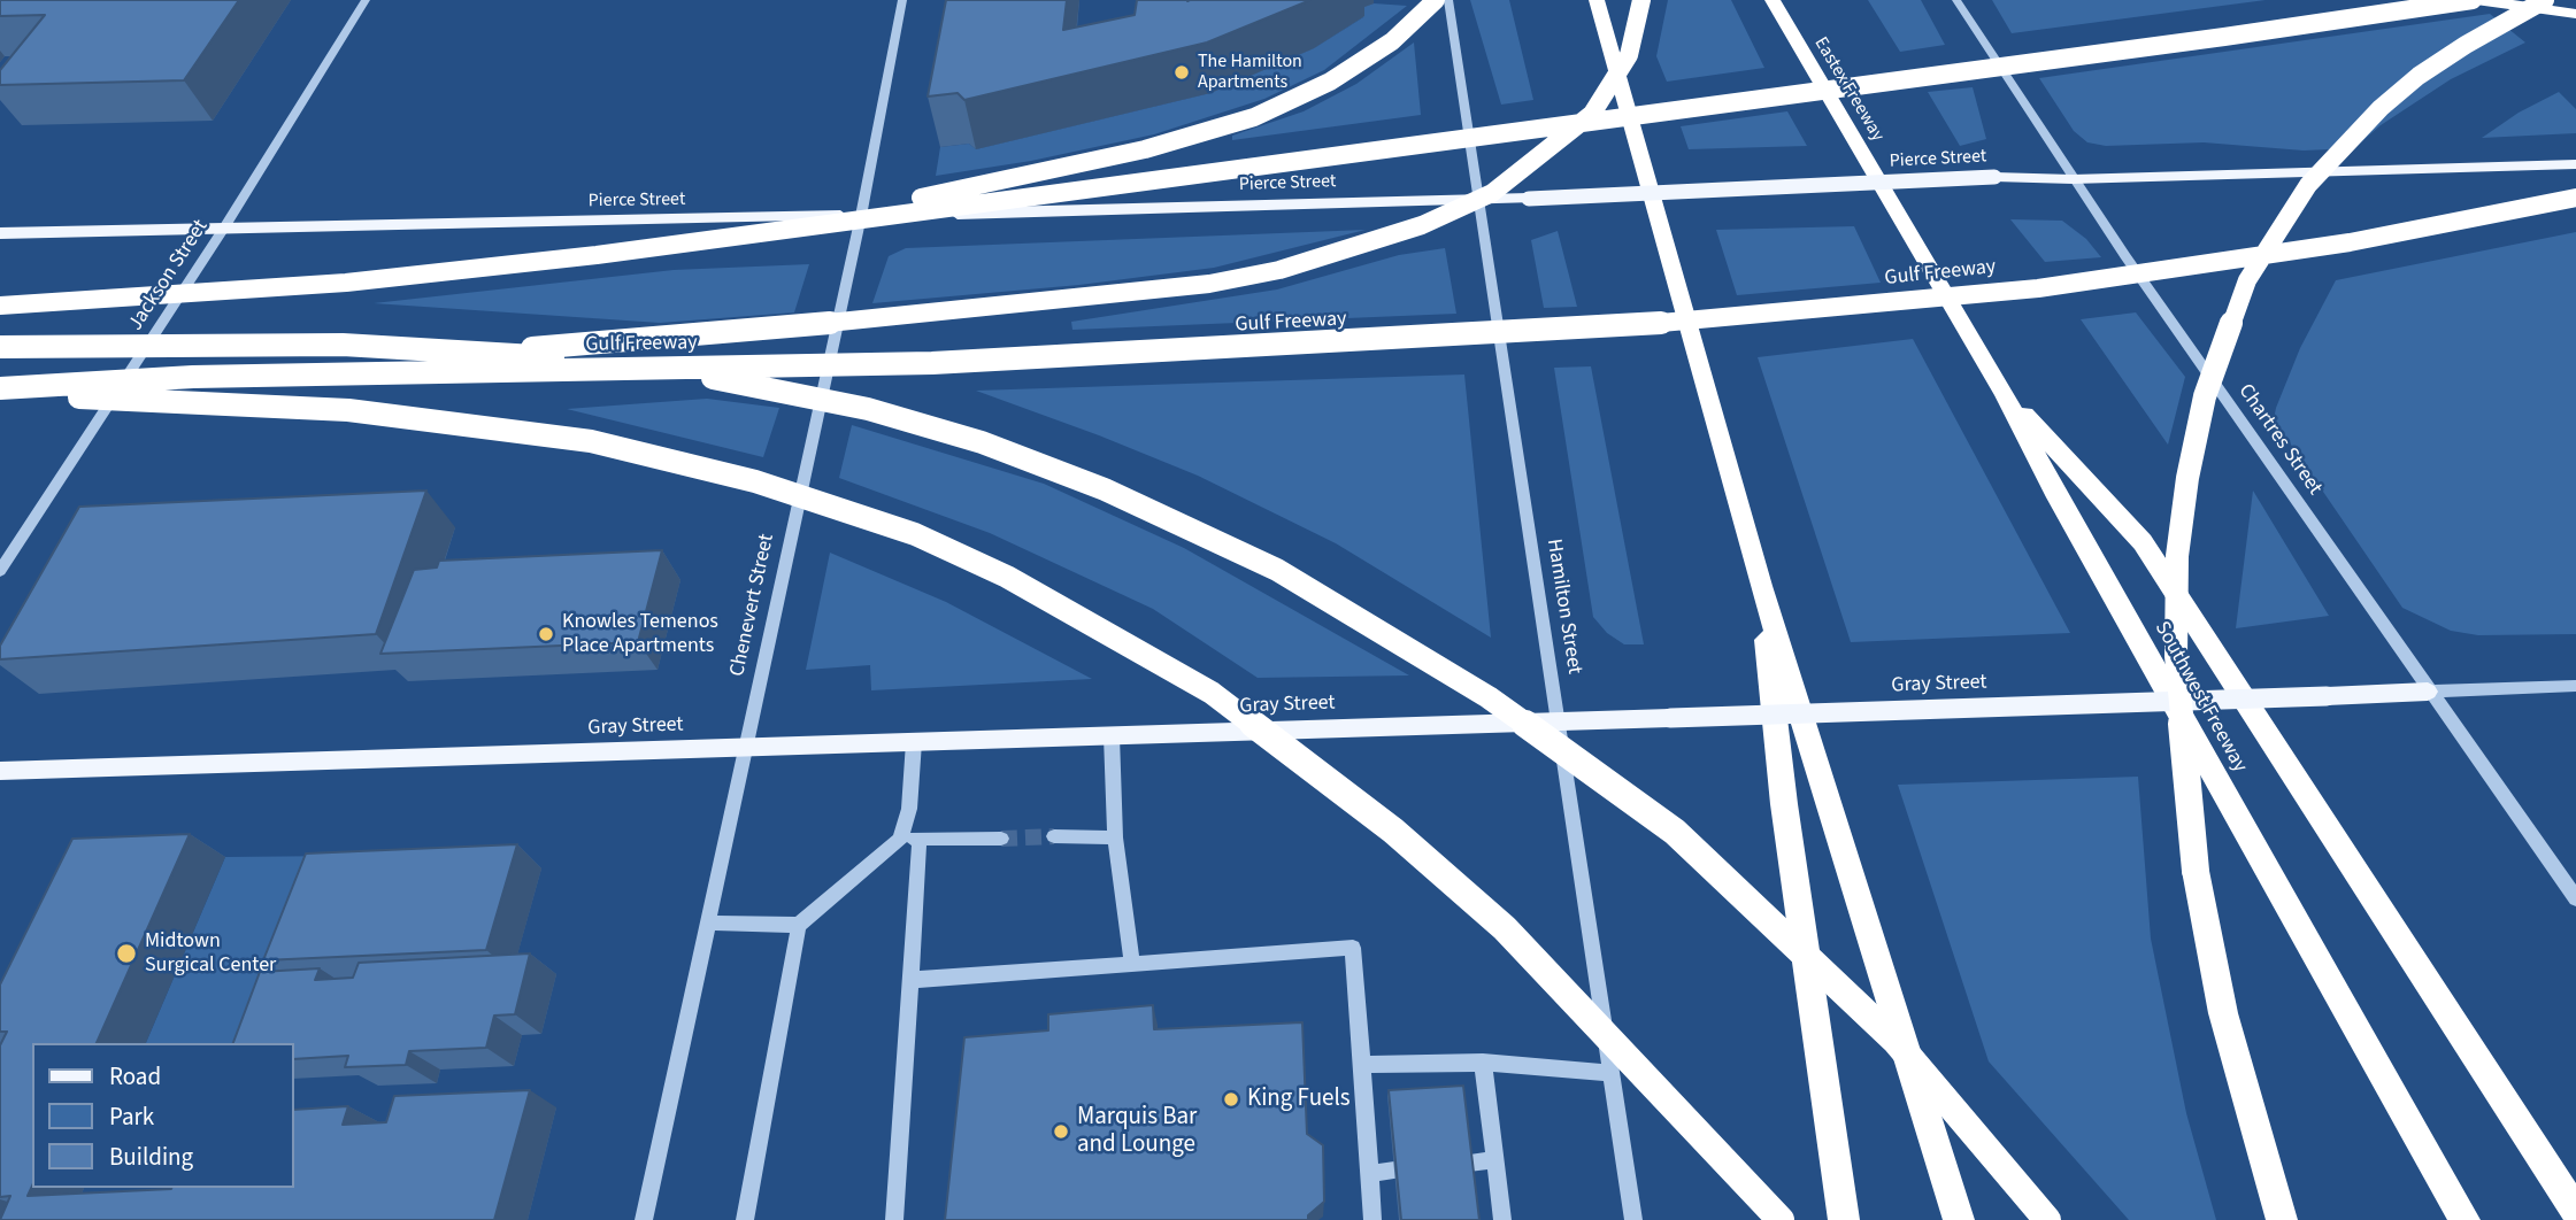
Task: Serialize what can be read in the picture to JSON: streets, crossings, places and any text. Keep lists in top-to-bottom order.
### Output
{
  "streets": {
    "highway": ["Eastex Freeway", "Gulf Freeway", "Southwest Freeway"],
    "main road": ["Pierce Street", "Gray Street"],
    "street": [
      "Jackson Street",
      "Chartres Street",
      "Chenevert Street",
      "Hamilton Street"
    ]
  },
  "crossings": [
    ["Eastex Freeway", "Southwest Freeway"],
    ["Pierce Street", "Jackson Street"],
    ["Pierce Street", "Chartres Street"],
    ["Pierce Street", "Chenevert Street"],
    ["Pierce Street", "Hamilton Street"],
    ["Chartres Street", "Gray Street"],
    ["Chenevert Street", "Gray Street"],
    ["Hamilton Street", "Gray Street"]
  ],
  "places": [
    "The Hamilton Apartments",
    "Knowles Temenos Place Apartments",
    "Midtown Surgical Center",
    "King Fuels",
    "Marquis Bar and Lounge"
  ],
  "legend": ["Road", "Park", "Building"]
}
